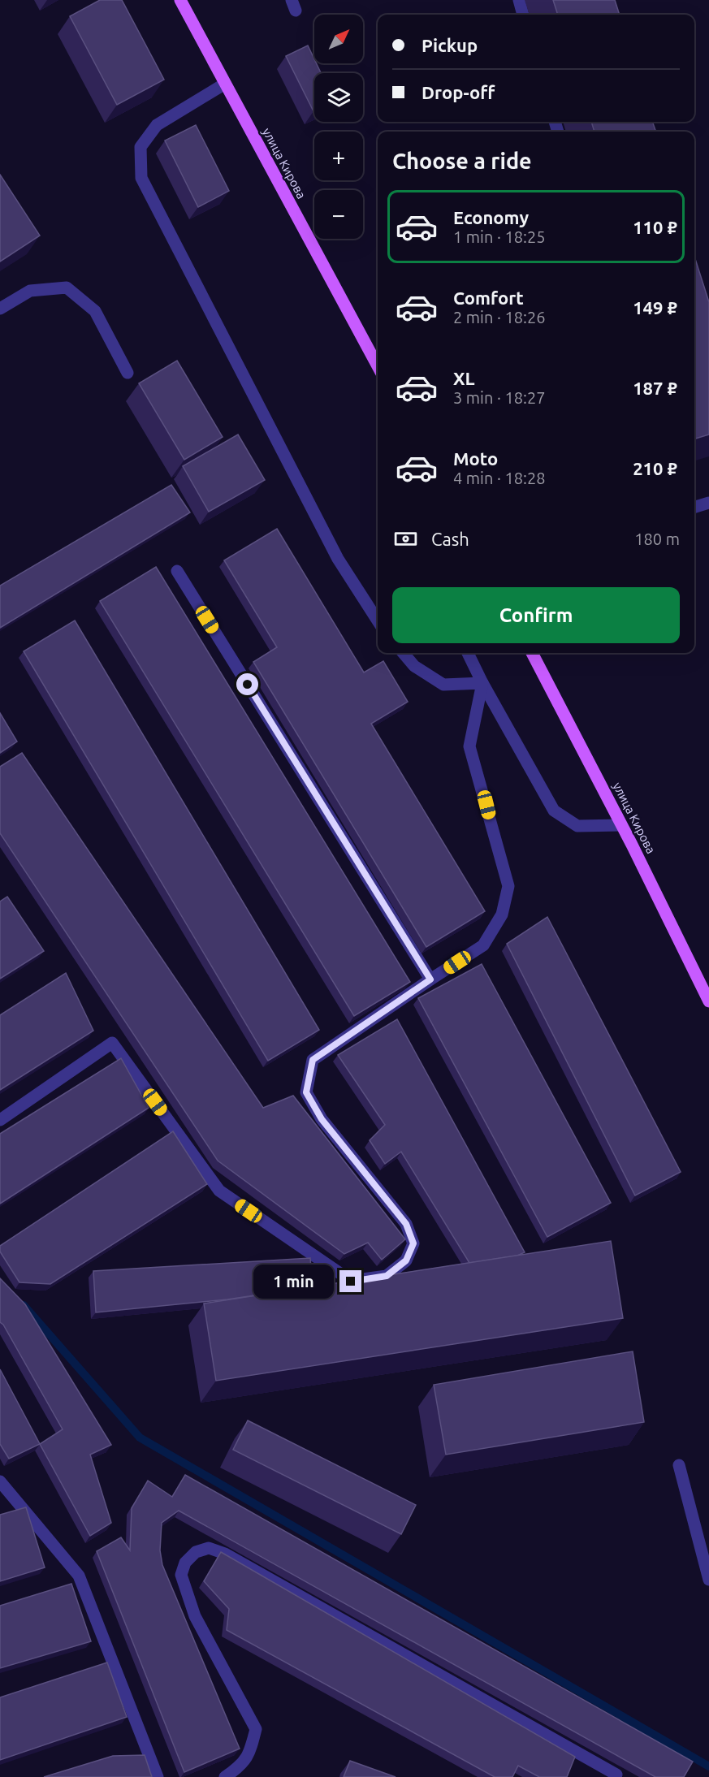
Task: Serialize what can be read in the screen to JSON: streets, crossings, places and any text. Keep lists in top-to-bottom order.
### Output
{
  "streets": {
    "main road": ["улица Кирова"]
  },
  "north": "top right",
  "page": {
    "map_buttons": ["+", "−"],
    "banner": ["Pickup", "Drop-off"],
    "heading": "Choose a ride",
    "list": [
      {
        "name": "Economy",
        "note": "1 min · 18:25",
        "value": "110 ₽"
      },
      {
        "name": "Comfort",
        "note": "2 min · 18:26",
        "value": "149 ₽"
      },
      {
        "name": "XL",
        "note": "3 min · 18:27",
        "value": "187 ₽"
      },
      {
        "name": "Moto",
        "note": "4 min · 18:28",
        "value": "210 ₽"
      }
    ],
    "pay": ["Cash", "180 m"],
    "buttons": "Confirm",
    "bubble": "1 min"
  }
}
